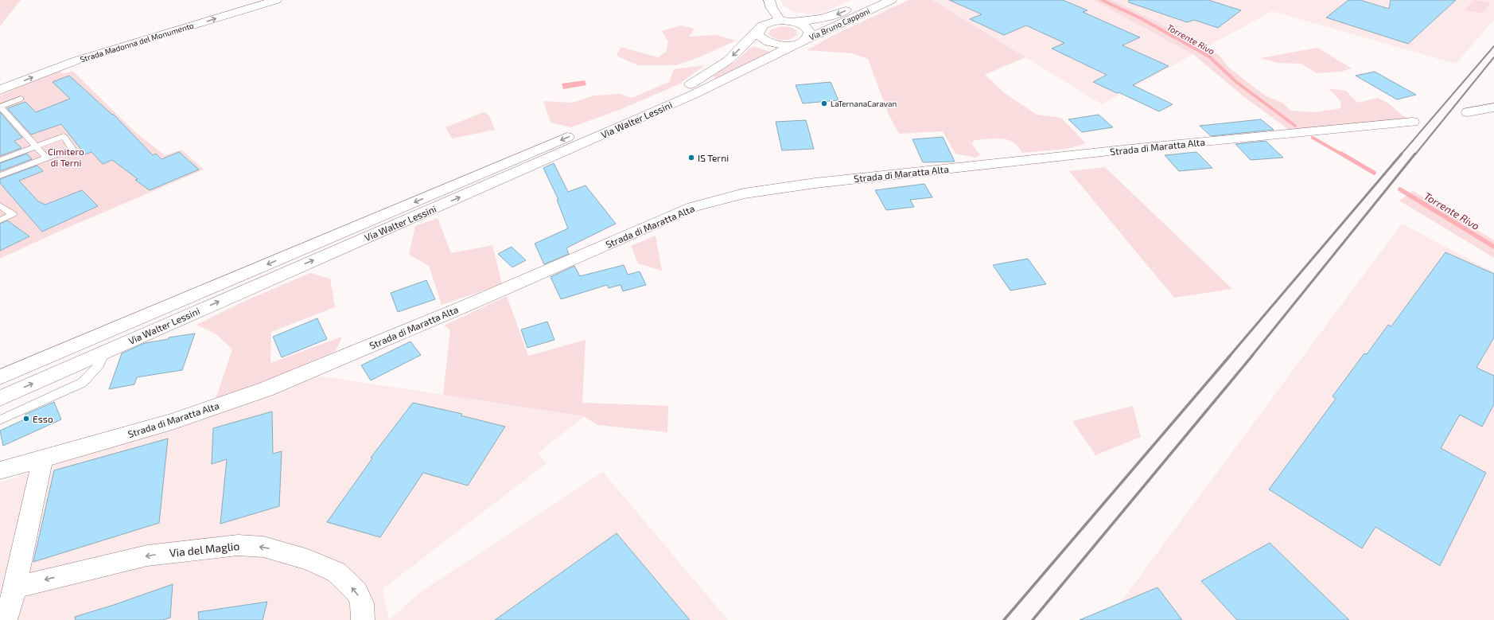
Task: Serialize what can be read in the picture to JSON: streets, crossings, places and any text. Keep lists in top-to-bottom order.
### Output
{
  "streets": {
    "main road": [
      "Via Bruno Capponi",
      "Strada Madonna del Monumento",
      "Via Walter Lessini",
      "Strada di Maratta Alta",
      "Via del Maglio"
    ]
  },
  "crossings": [
    ["Via Bruno Capponi", "Via Walter Lessini"]
  ],
  "one_way": ["Strada Madonna del Monumento", "Via del Maglio"],
  "water": ["Torrente Rivo"],
  "parks": ["Cimitero di Terni"],
  "places": ["LaTernanaCaravan", "IS Terni", "Esso"]
}
